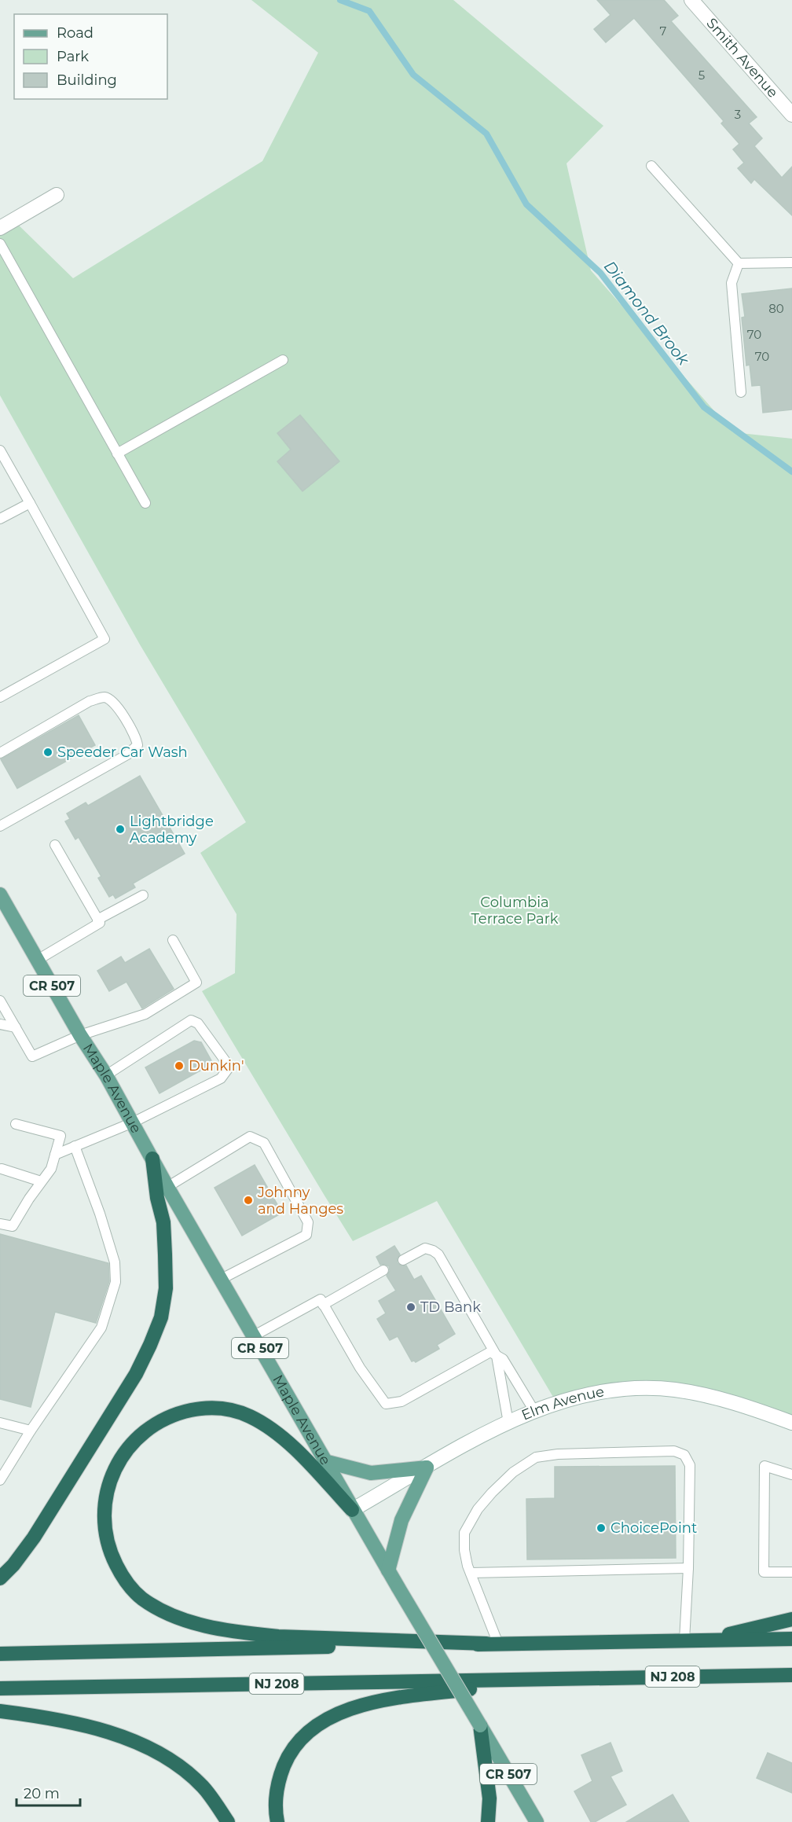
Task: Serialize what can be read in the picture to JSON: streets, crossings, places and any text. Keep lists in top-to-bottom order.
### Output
{
  "streets": {
    "highway": ["NJ 208"],
    "main road": [
      "Smith Avenue",
      "CR 507",
      "Maple Avenue",
      "Elm Avenue"
    ]
  },
  "crossings": [
    ["Maple Avenue", "Elm Avenue"]
  ],
  "water": ["Diamond Brook"],
  "parks": ["Columbia Terrace Park"],
  "places": [
    "Speeder Car Wash",
    "Lightbridge Academy",
    "Dunkin'",
    "Johnny and Hanges",
    "TD Bank",
    "ChoicePoint"
  ],
  "house_numbers": [
    "7",
    "5",
    "3",
    "80",
    "70",
    "70"
  ],
  "legend": ["Road", "Park", "Building"],
  "scale_bar": "20 m"
}
